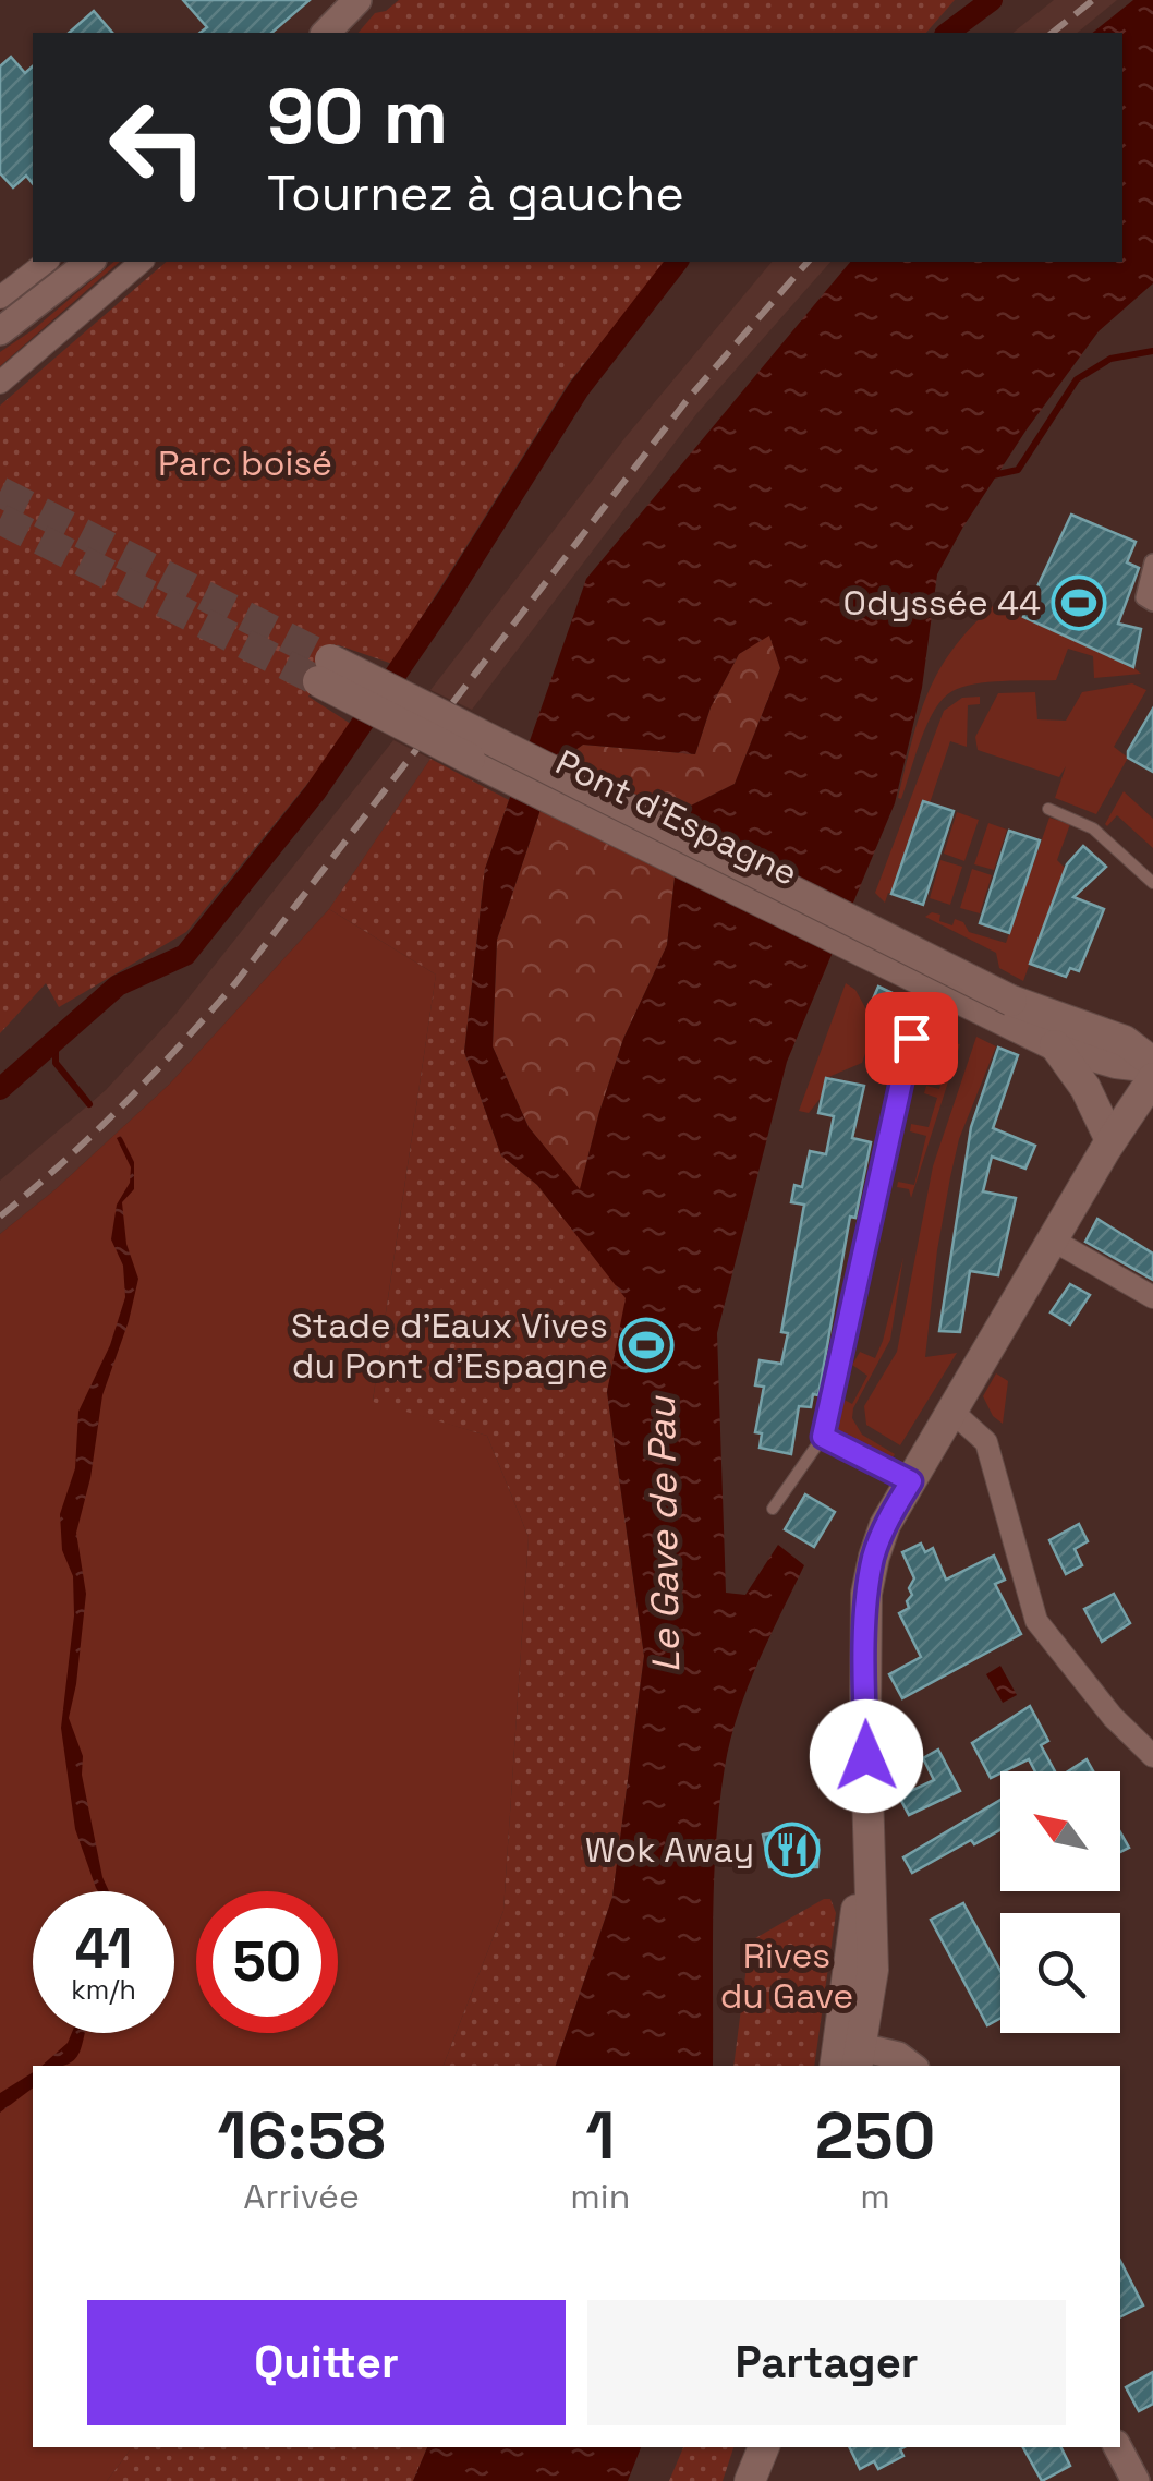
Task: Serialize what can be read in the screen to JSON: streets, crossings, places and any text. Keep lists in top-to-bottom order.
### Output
{
  "streets": {
    "main road": ["Pont d'Espagne"]
  },
  "water": ["Le Gave de Pau"],
  "parks": ["Parc boisé", "Rives du Gave"],
  "places": {
    "sports": ["Odyssée 44", "Stade d'Eaux Vives du Pont d'Espagne"],
    "restaurant": ["Wok Away"]
  },
  "north": "top left",
  "page": {
    "turn": ["90 m", "Tournez à gauche"],
    "speed": "41 km/h",
    "limit": "50",
    "eta": [
      "16:58",
      "Arrivée",
      "1",
      "min",
      "250",
      "m"
    ],
    "buttons": ["Quitter", "Partager"]
  }
}
